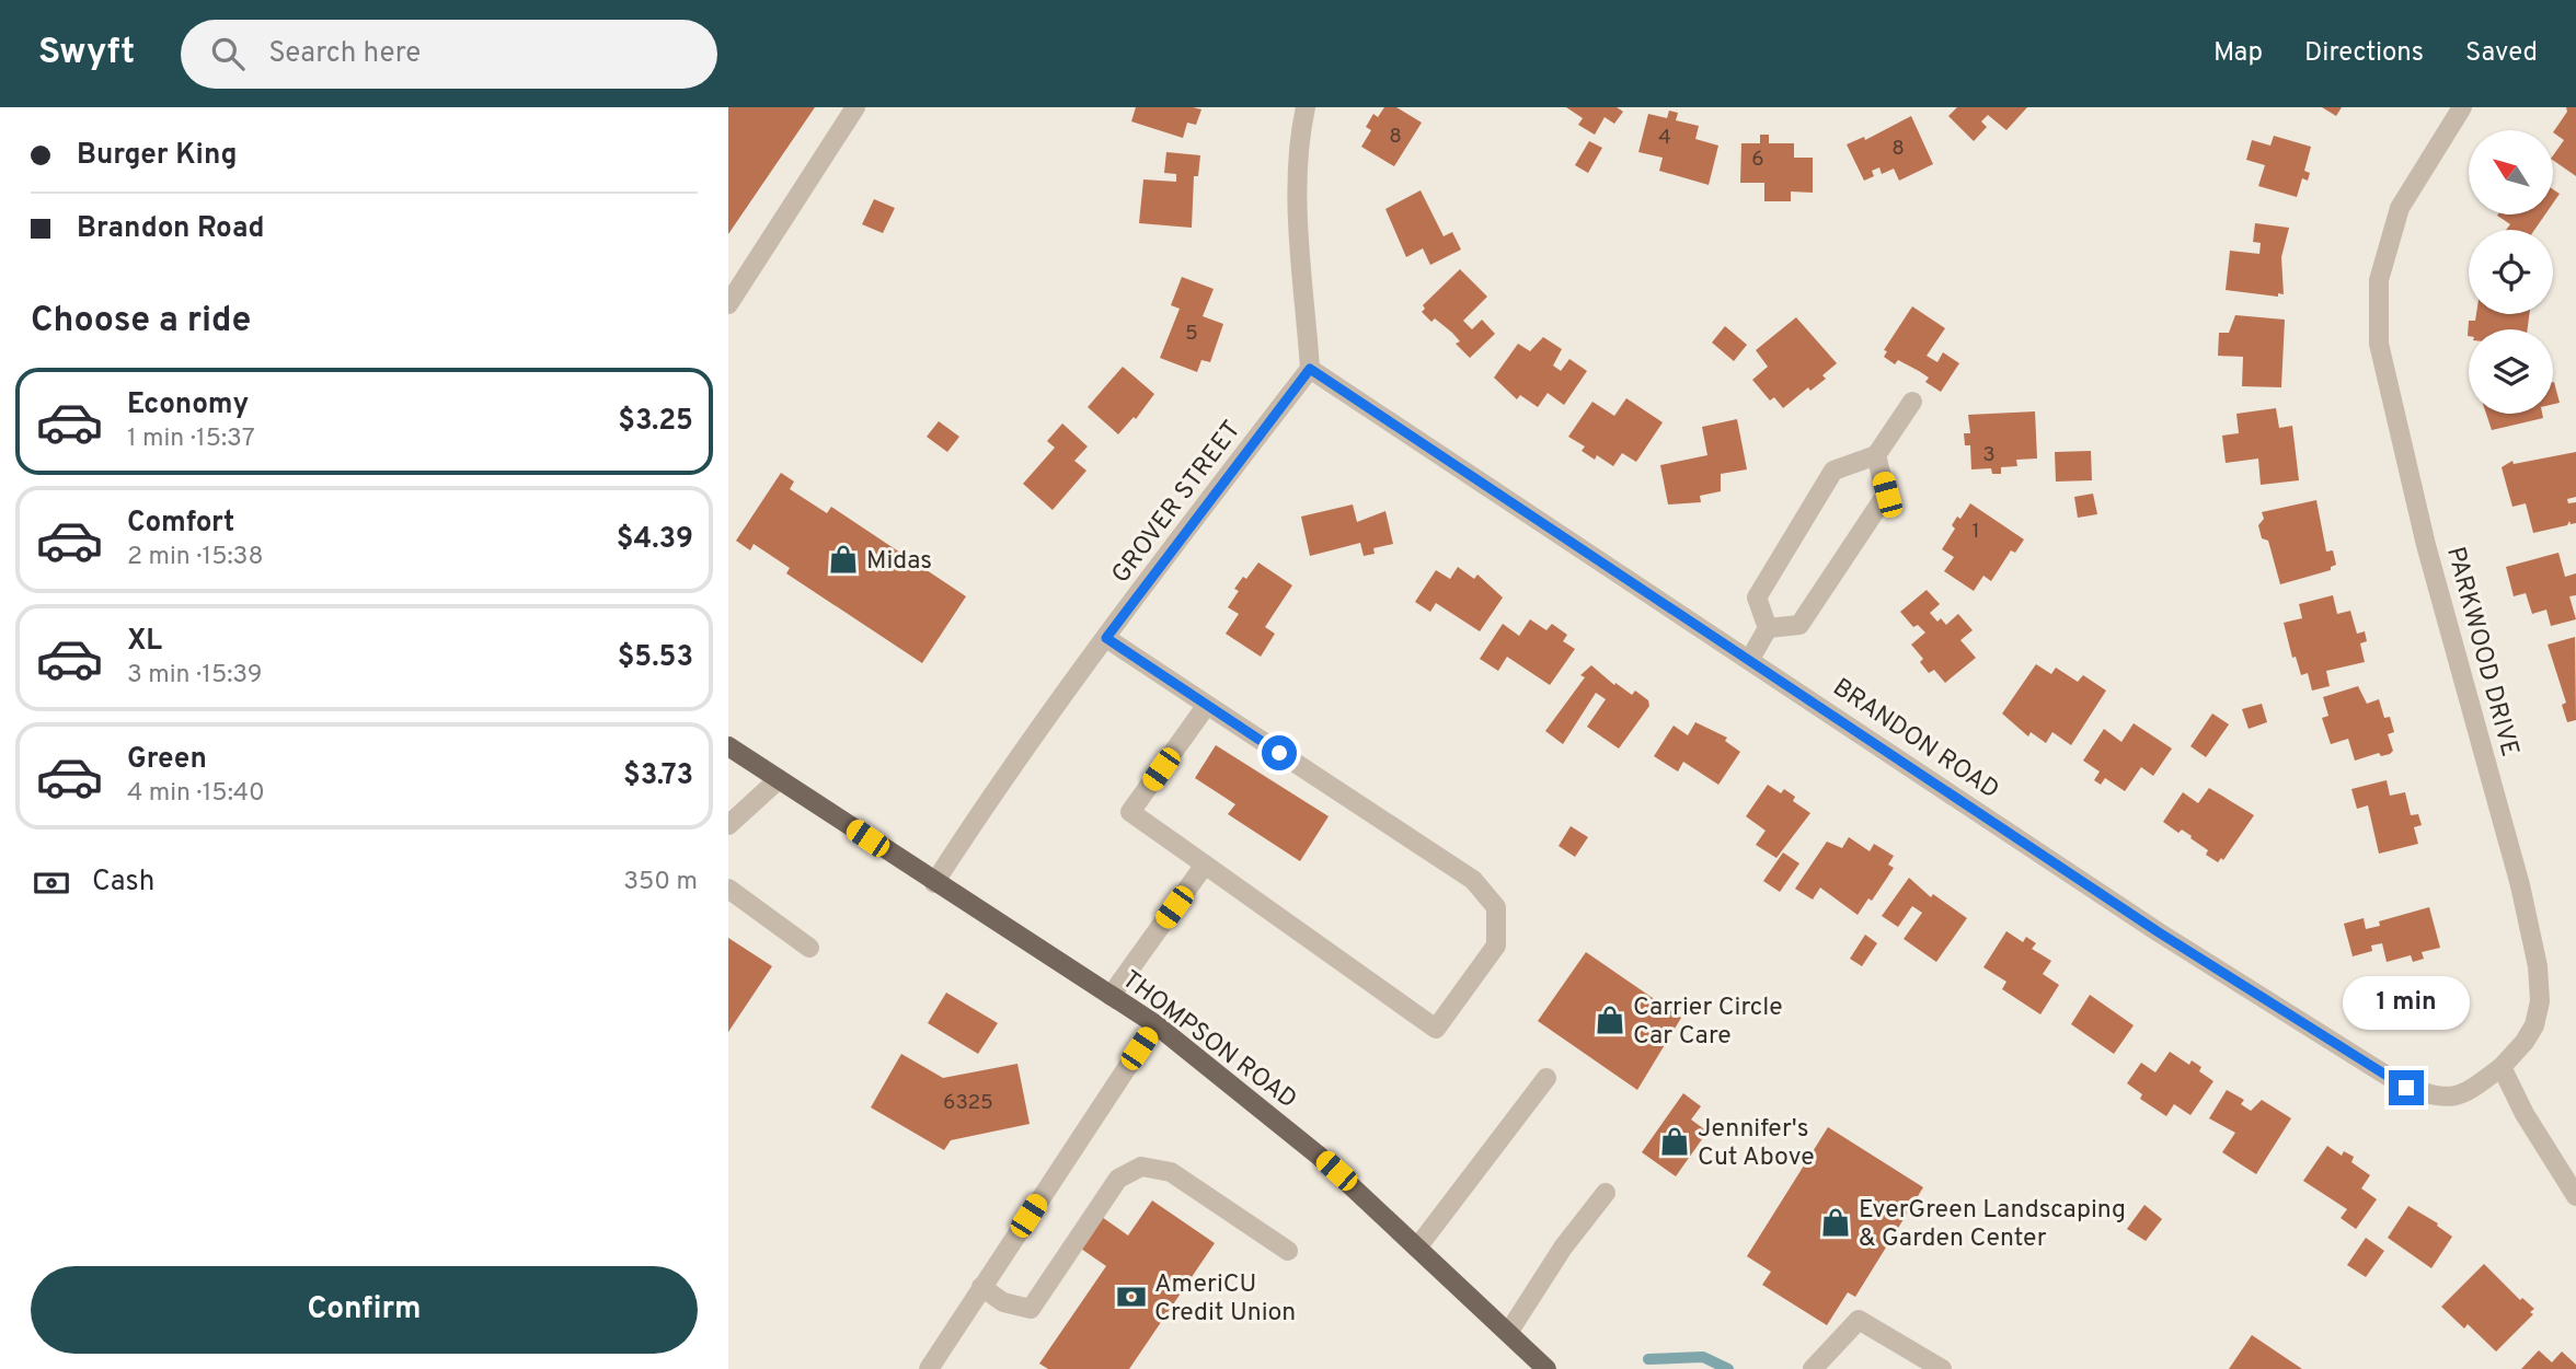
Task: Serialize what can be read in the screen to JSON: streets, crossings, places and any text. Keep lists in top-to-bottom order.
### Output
{
  "streets": {
    "main road": ["THOMPSON ROAD"],
    "street": ["GROVER STREET", "PARKWOOD DRIVE", "BRANDON ROAD"]
  },
  "crossings": [
    ["GROVER STREET", "BRANDON ROAD"],
    ["GROVER STREET", "THOMPSON ROAD"],
    ["PARKWOOD DRIVE", "BRANDON ROAD"]
  ],
  "places": {
    "shop": [
      "Midas",
      "Carrier Circle Car Care",
      "Jennifer's Cut Above",
      "EverGreen Landscaping & Garden Center"
    ],
    "bank": ["AmeriCU Credit Union"]
  },
  "house_numbers": [
    "8",
    "4",
    "8",
    "6",
    "5",
    "3",
    "1",
    "6325"
  ],
  "north": "top left",
  "page": {
    "header": "Swyft",
    "search": "Search here",
    "nav": ["Map", "Directions", "Saved"],
    "banner": ["Burger King", "Brandon Road"],
    "heading": "Choose a ride",
    "list": [
      {
        "name": "Economy",
        "note": "1 min · 15:37",
        "value": "$3.25"
      },
      {
        "name": "Comfort",
        "note": "2 min · 15:38",
        "value": "$4.39"
      },
      {
        "name": "XL",
        "note": "3 min · 15:39",
        "value": "$5.53"
      },
      {
        "name": "Green",
        "note": "4 min · 15:40",
        "value": "$3.73"
      }
    ],
    "pay": ["Cash", "350 m"],
    "bubble": "1 min",
    "buttons": "Confirm"
  }
}
